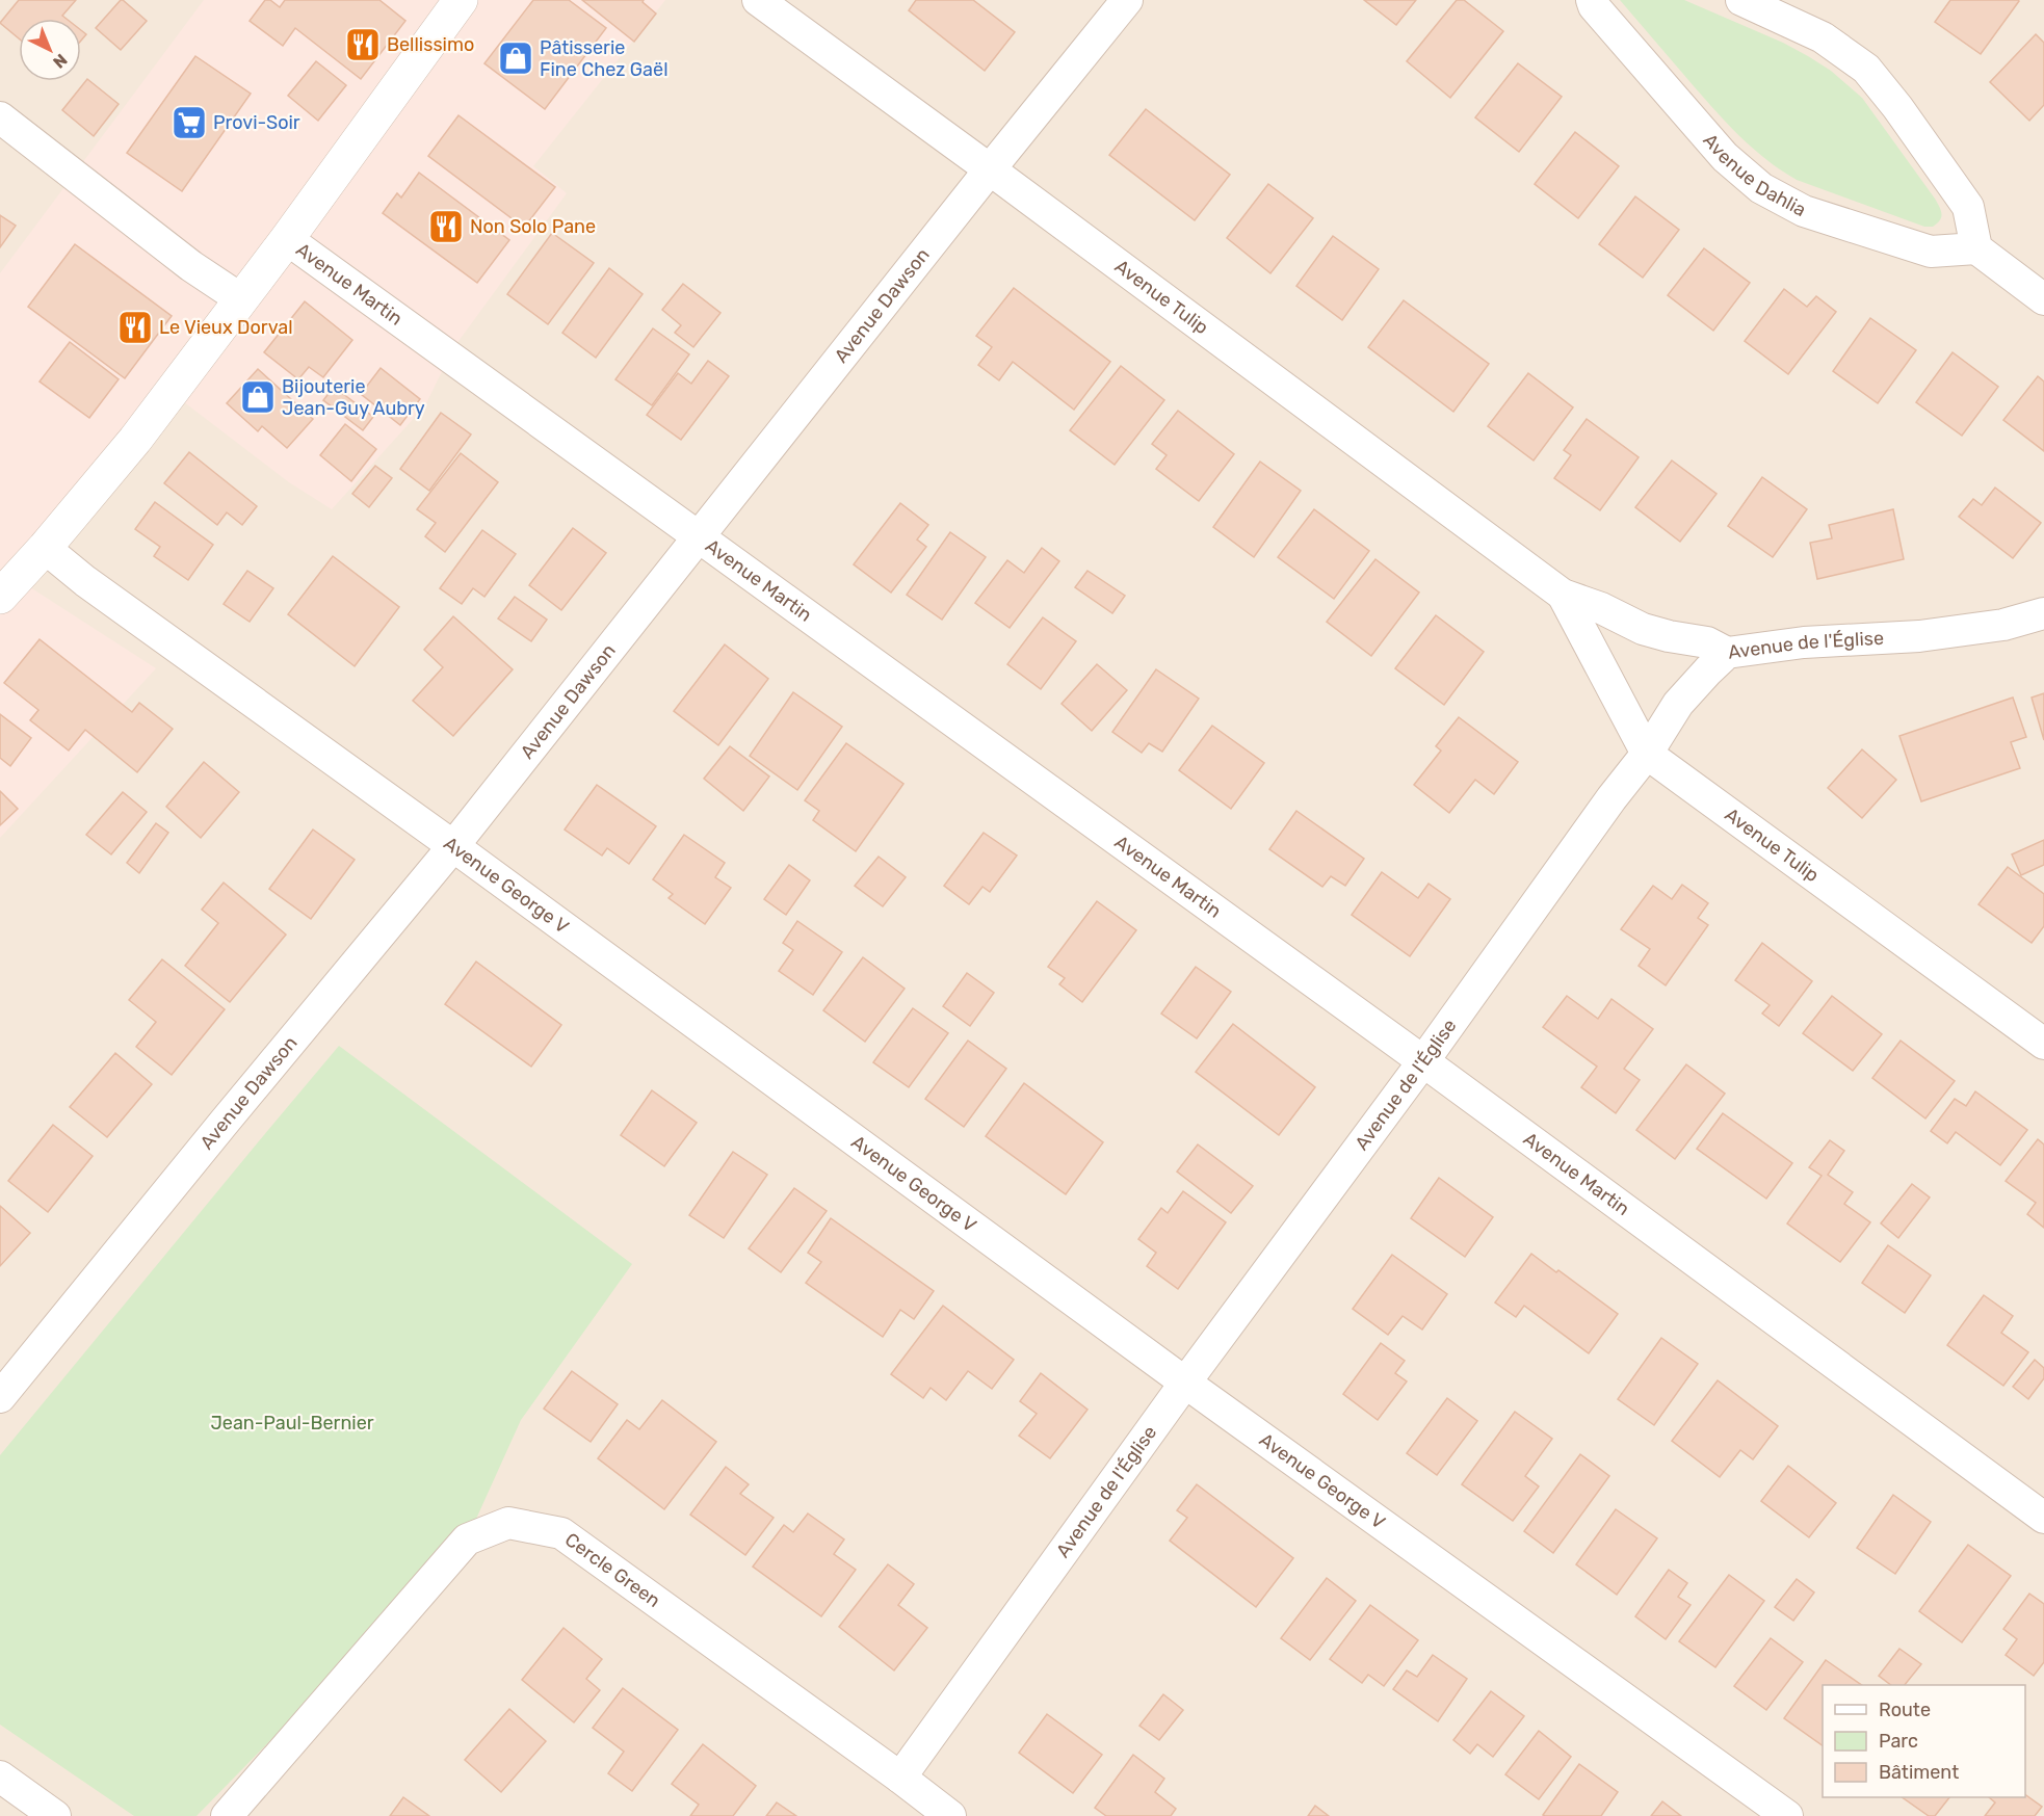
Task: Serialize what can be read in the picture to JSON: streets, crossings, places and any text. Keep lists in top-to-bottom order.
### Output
{
  "streets": {
    "street": [
      "Avenue Dahlia",
      "Avenue Martin",
      "Avenue Tulip",
      "Avenue Dawson",
      "Avenue de l'Église",
      "Avenue George V",
      "Cercle Green"
    ]
  },
  "crossings": [
    ["Avenue Martin", "Avenue Dawson"],
    ["Avenue Martin", "Avenue de l'Église"],
    ["Avenue Tulip", "Avenue Dawson"],
    ["Avenue Tulip", "Avenue de l'Église"],
    ["Avenue Dawson", "Avenue George V"],
    ["Avenue de l'Église", "Avenue George V"],
    ["Avenue de l'Église", "Cercle Green"]
  ],
  "parks": ["Jean-Paul-Bernier"],
  "places": {
    "restaurant": ["Bellissimo", "Non Solo Pane", "Le Vieux Dorval"],
    "shop": ["Pâtisserie Fine Chez Gaël", "Bijouterie Jean-Guy Aubry"],
    "supermarket": ["Provi-Soir"]
  },
  "legend": ["Route", "Parc", "Bâtiment"],
  "north": "bottom right"
}
